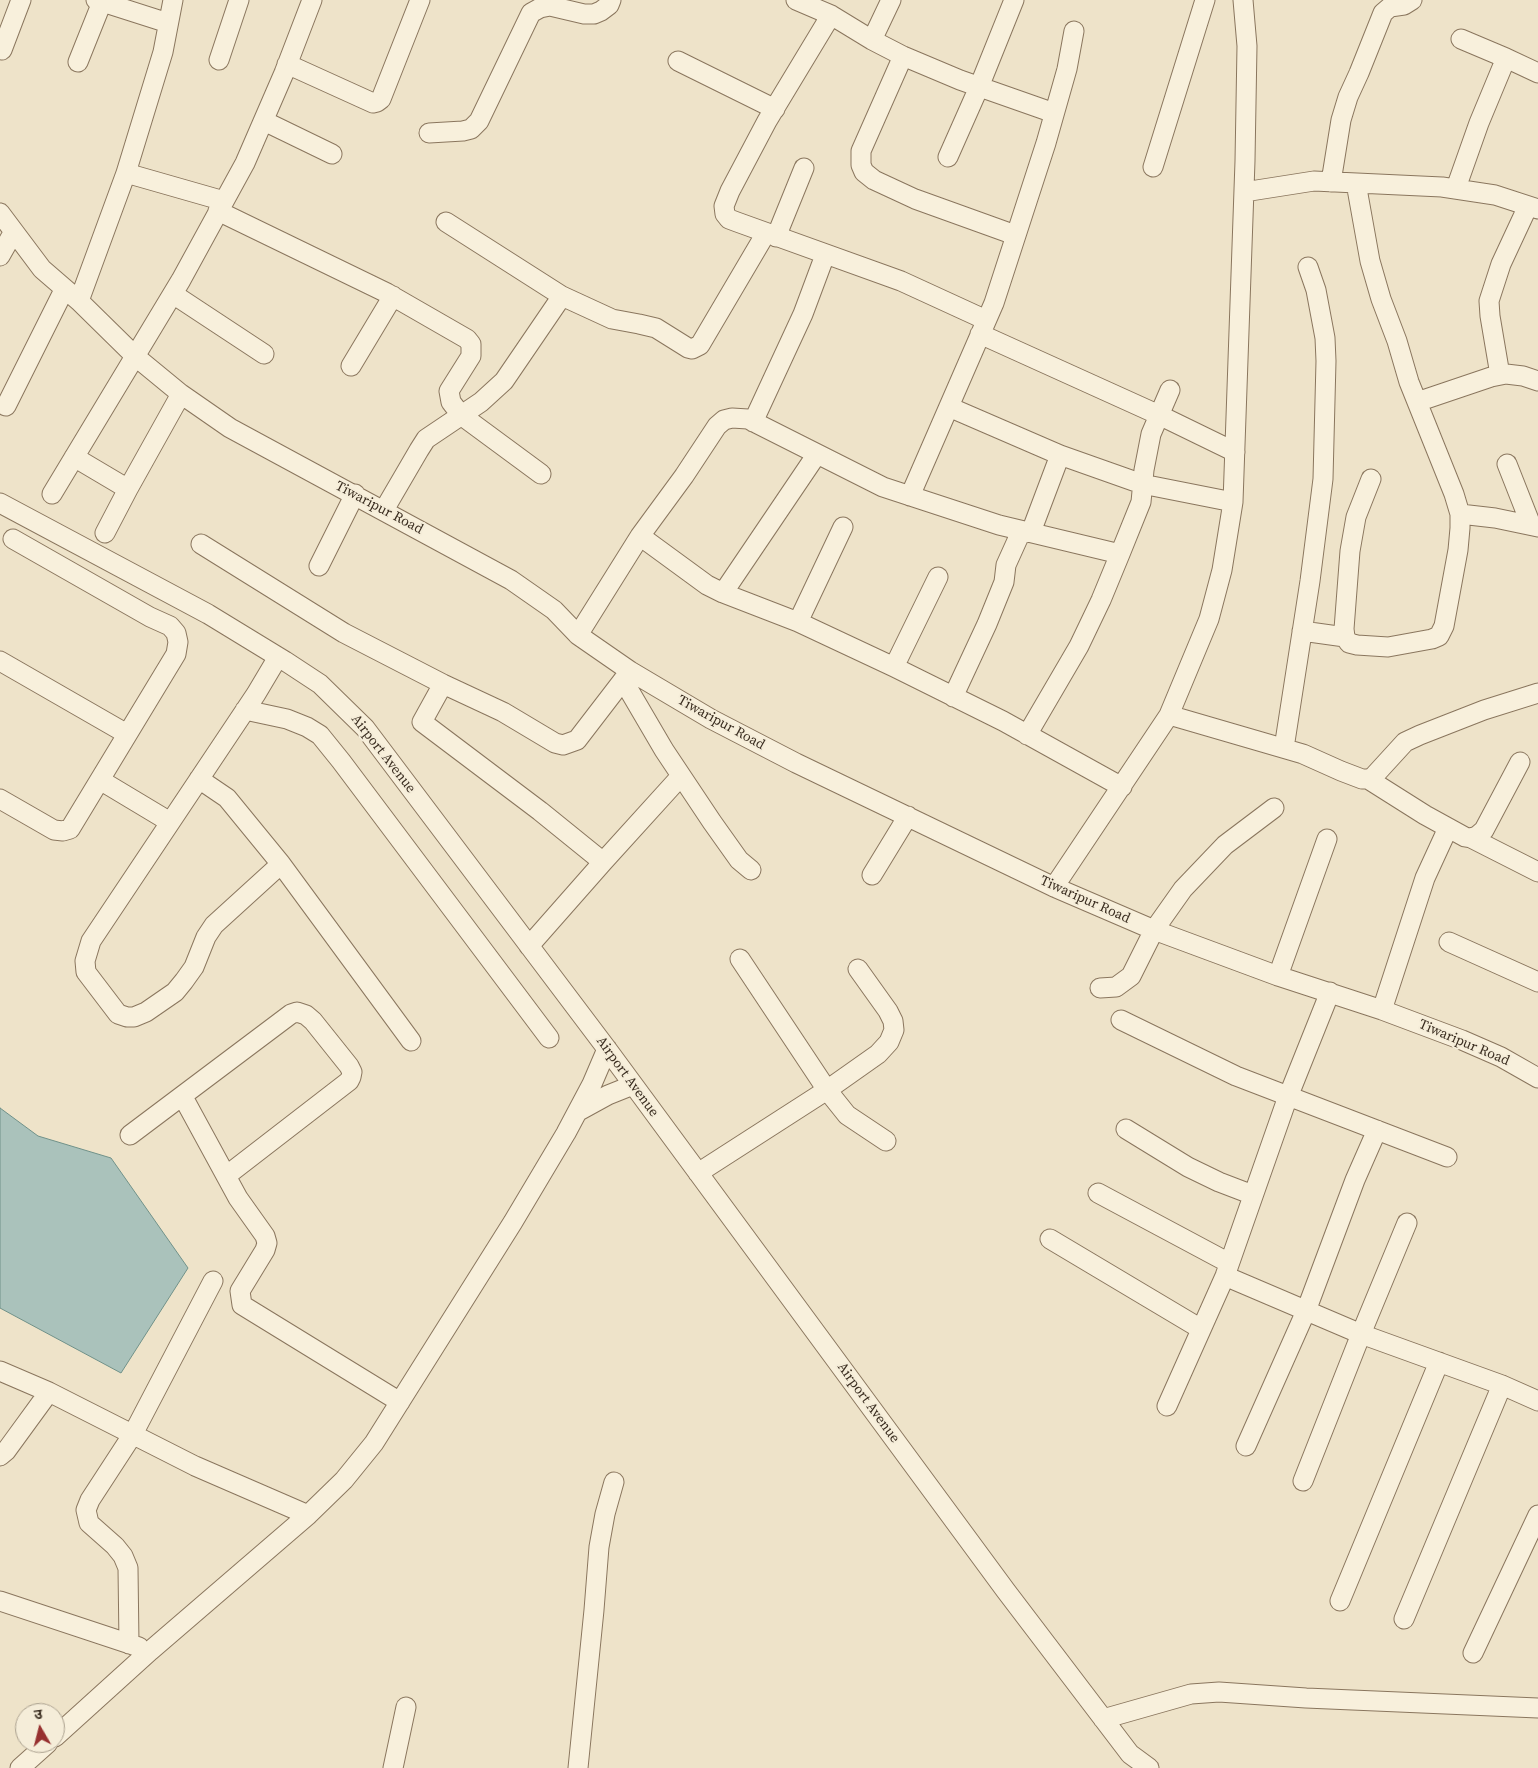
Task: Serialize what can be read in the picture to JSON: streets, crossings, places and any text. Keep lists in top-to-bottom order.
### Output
{
  "streets": {
    "street": ["Tiwaripur Road", "Airport Avenue"]
  },
  "north": "top"
}
